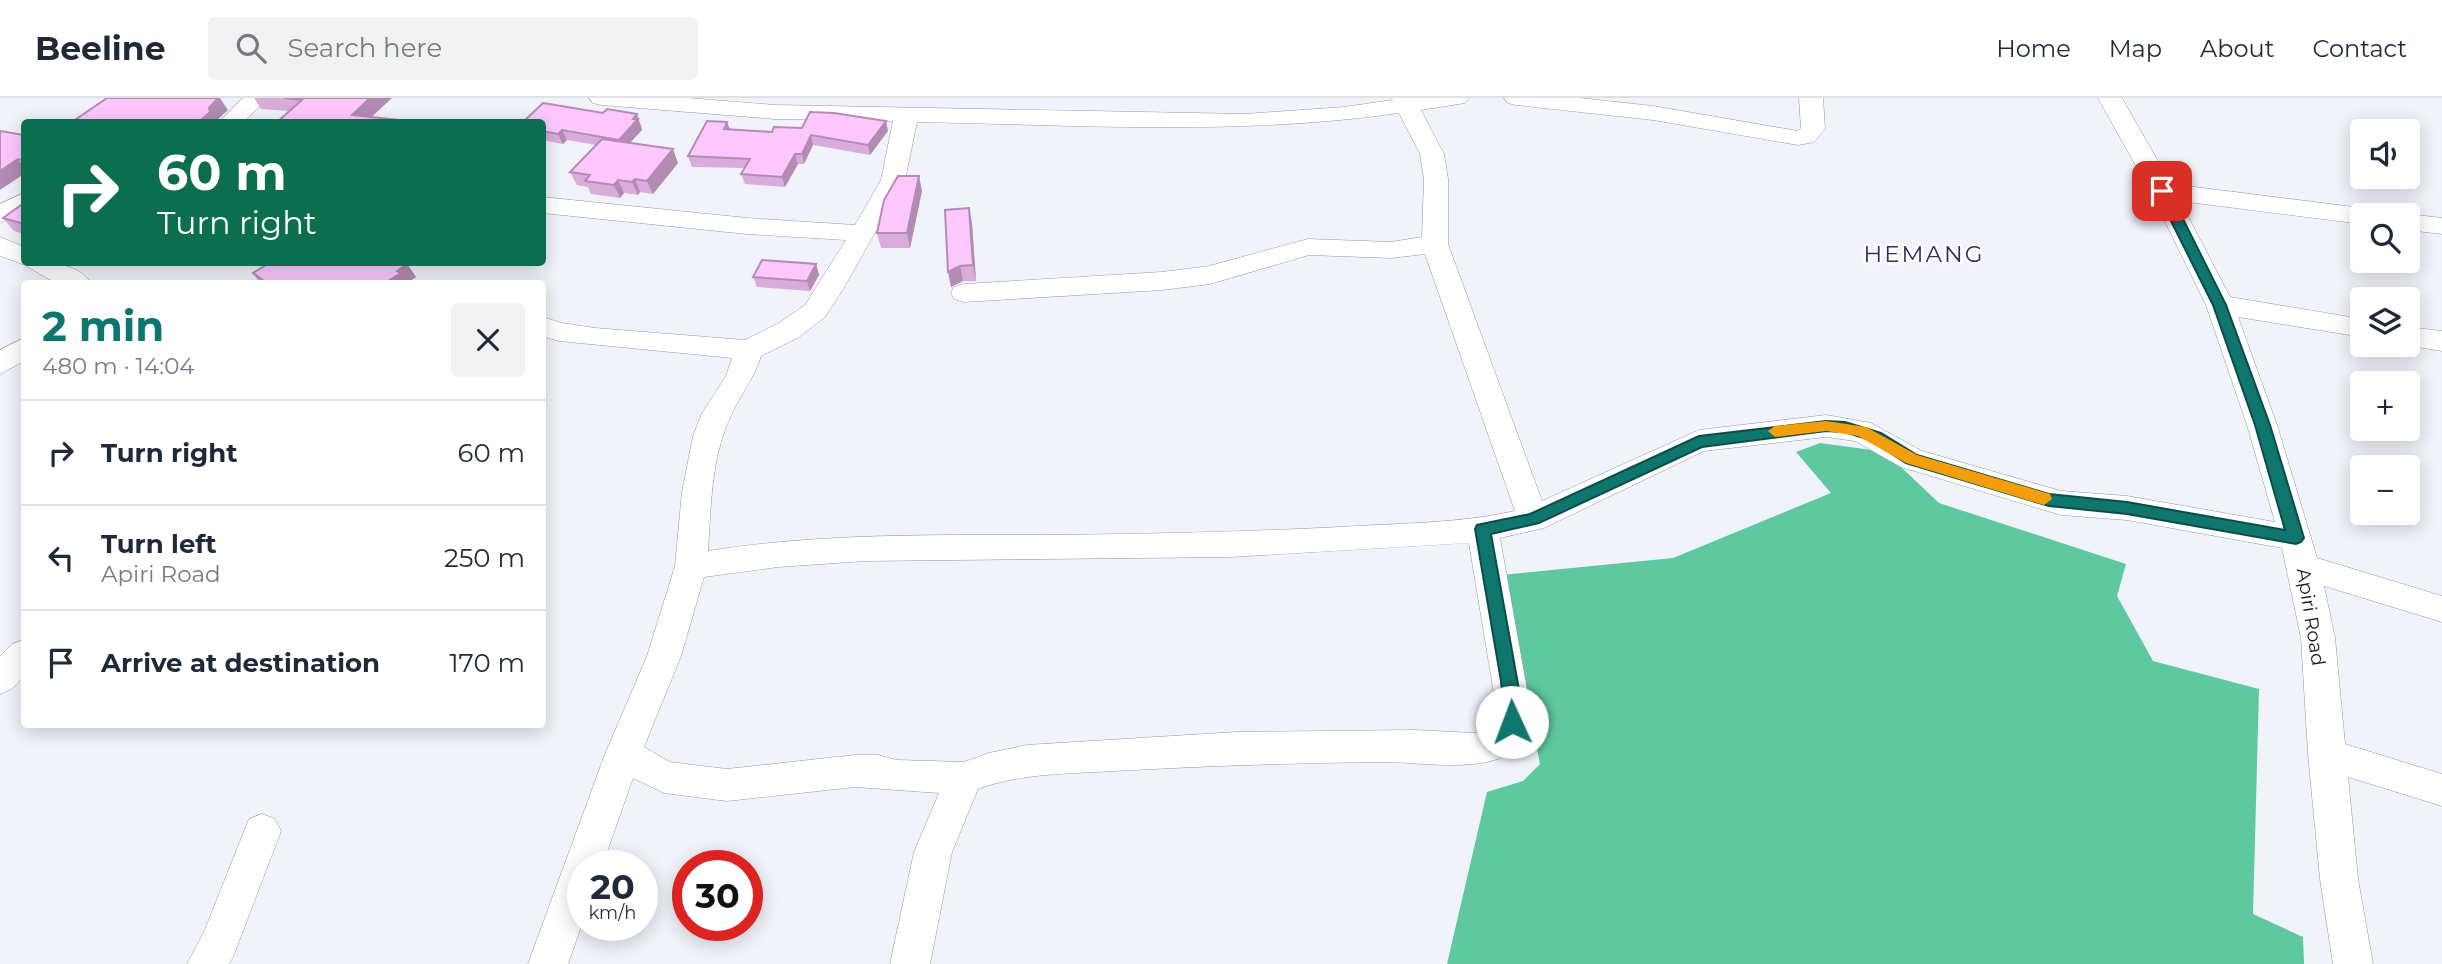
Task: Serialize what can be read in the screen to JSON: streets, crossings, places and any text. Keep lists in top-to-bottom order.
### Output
{
  "streets": {
    "street": ["Apiri Road"]
  },
  "districts": ["HEMANG"],
  "page": {
    "header": "Beeline",
    "search": "Search here",
    "nav": [
      "Home",
      "Map",
      "About",
      "Contact"
    ],
    "map_buttons": ["+", "−"],
    "turn": ["60 m", "Turn right"],
    "heading": ["2 min", "480 m · 14:04"],
    "list": [
      {
        "name": "Turn right",
        "value": "60 m"
      },
      {
        "name": "Turn left",
        "note": "Apiri Road",
        "value": "250 m"
      },
      {
        "name": "Arrive at destination",
        "value": "170 m"
      }
    ],
    "speed": "20 km/h",
    "limit": "30"
  }
}
